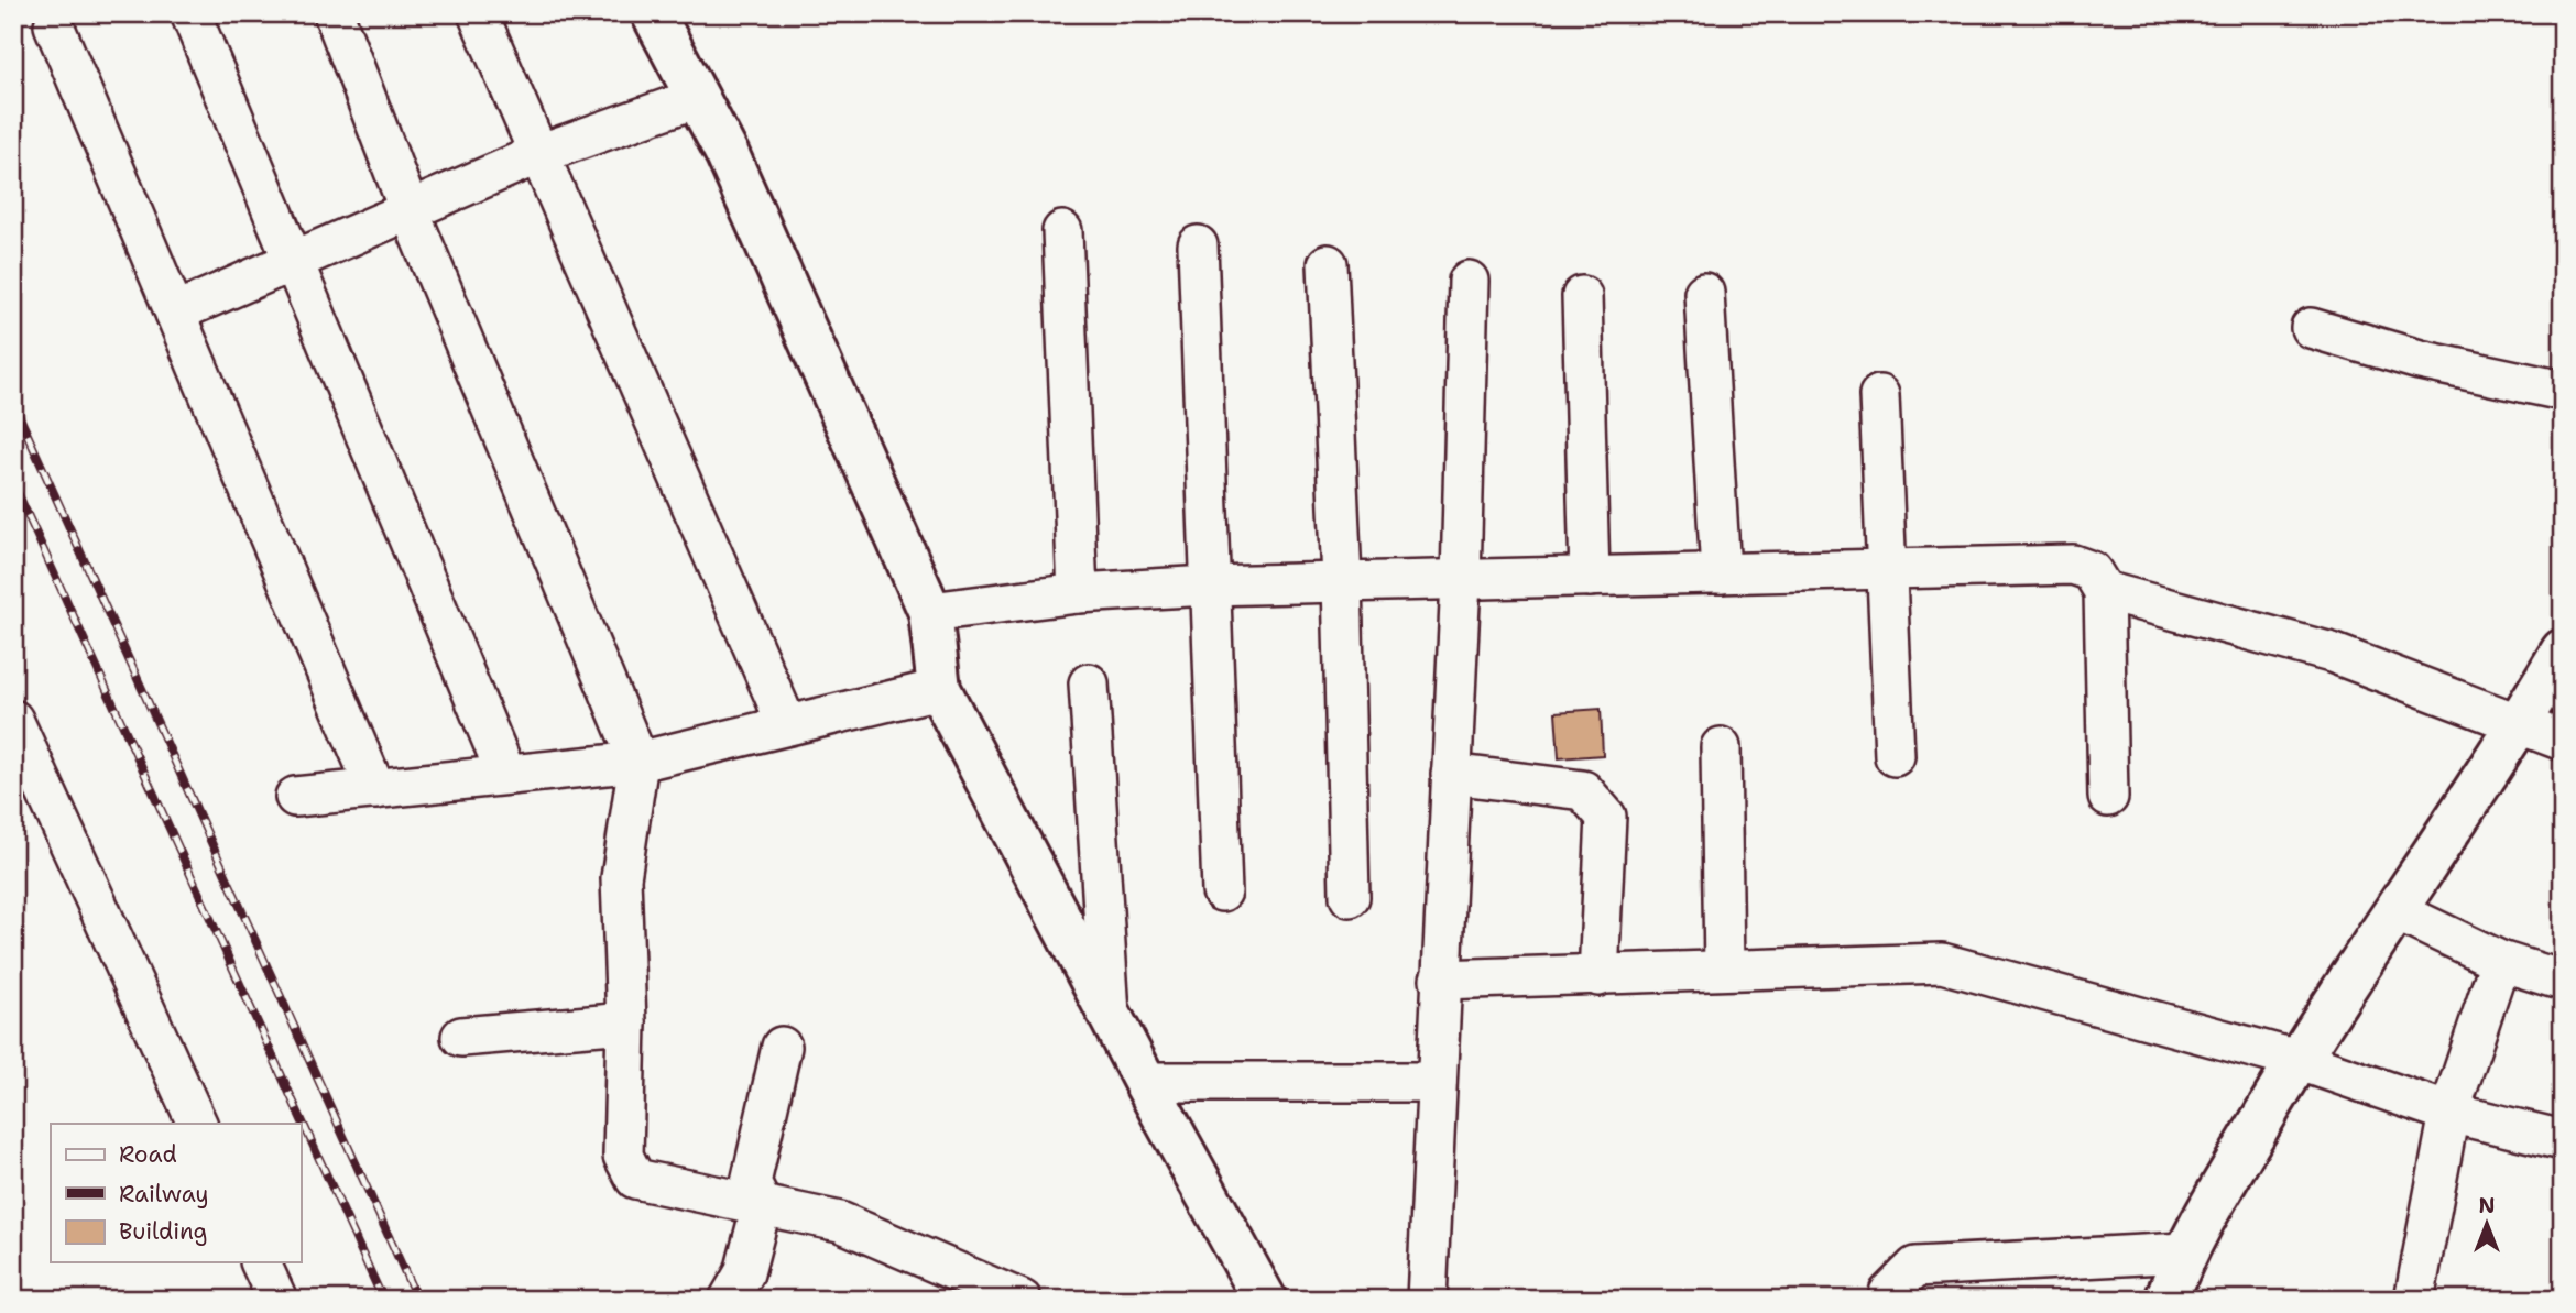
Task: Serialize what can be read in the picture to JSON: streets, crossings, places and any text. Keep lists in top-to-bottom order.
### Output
{
  "legend": ["Road", "Railway", "Building"],
  "north": "top"
}
